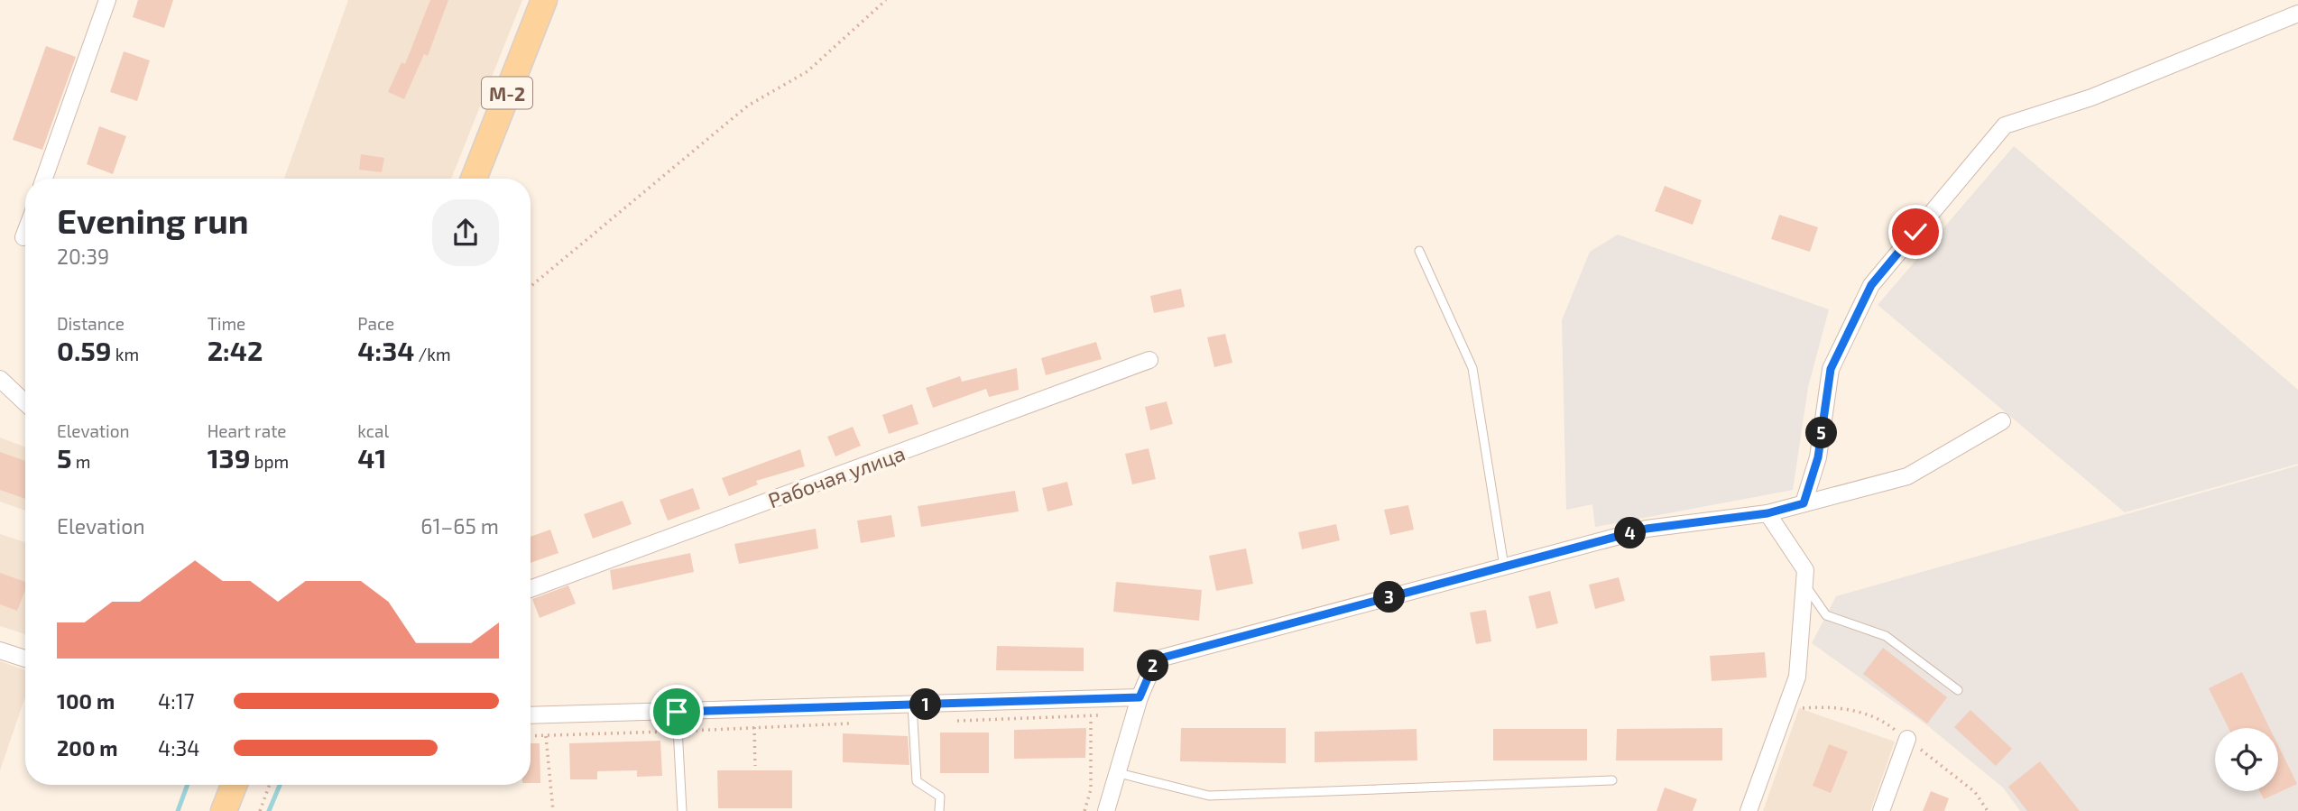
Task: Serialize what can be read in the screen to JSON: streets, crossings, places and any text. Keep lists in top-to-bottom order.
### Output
{
  "streets": {
    "main road": ["М-2"],
    "street": ["Рабочая улица"]
  },
  "page": {
    "heading": ["Evening run", "20:39"],
    "stats": [
      ["Distance", "0.59 km"],
      ["Time", "2:42"],
      ["Pace", "4:34 /km"],
      ["Elevation", "5 m"],
      ["Heart rate", "139 bpm"],
      ["kcal", "41"]
    ],
    "pins": [
      "5",
      "4",
      "3",
      "2",
      "1"
    ],
    "chart": ["Elevation", "61–65 m"],
    "list": [
      {
        "name": "100 m",
        "note": "4:17"
      },
      {
        "name": "200 m",
        "note": "4:34"
      }
    ]
  }
}
